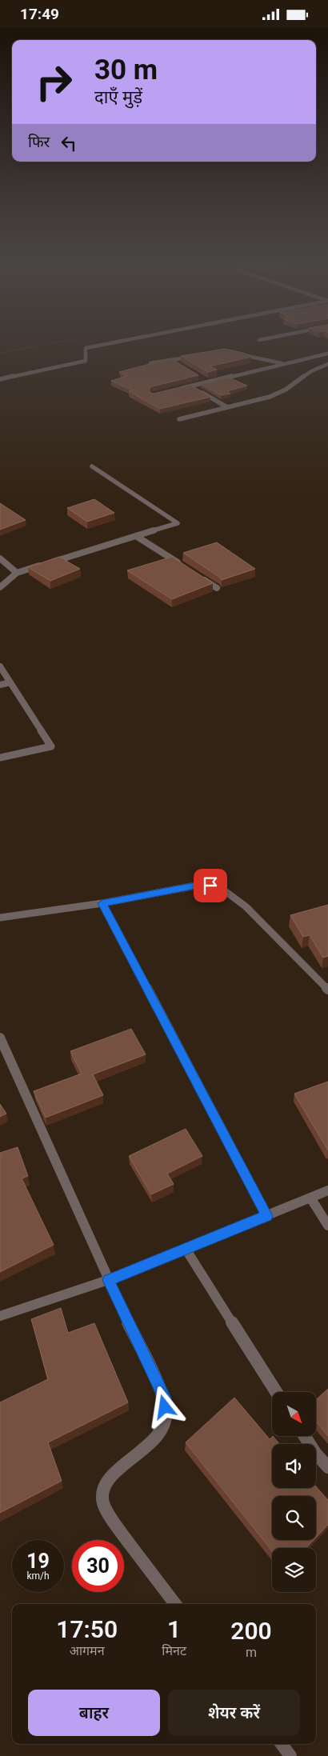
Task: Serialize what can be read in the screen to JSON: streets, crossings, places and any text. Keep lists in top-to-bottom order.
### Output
{
  "north": "bottom right",
  "page": {
    "status": "17:49",
    "turn": ["30 m", "दाएँ मुड़ें"],
    "then": "फिर",
    "speed": "19 km/h",
    "limit": "30",
    "eta": [
      "17:50",
      "आगमन",
      "1",
      "मिनट",
      "200",
      "m"
    ],
    "buttons": ["बाहर", "शेयर करें"]
  }
}
